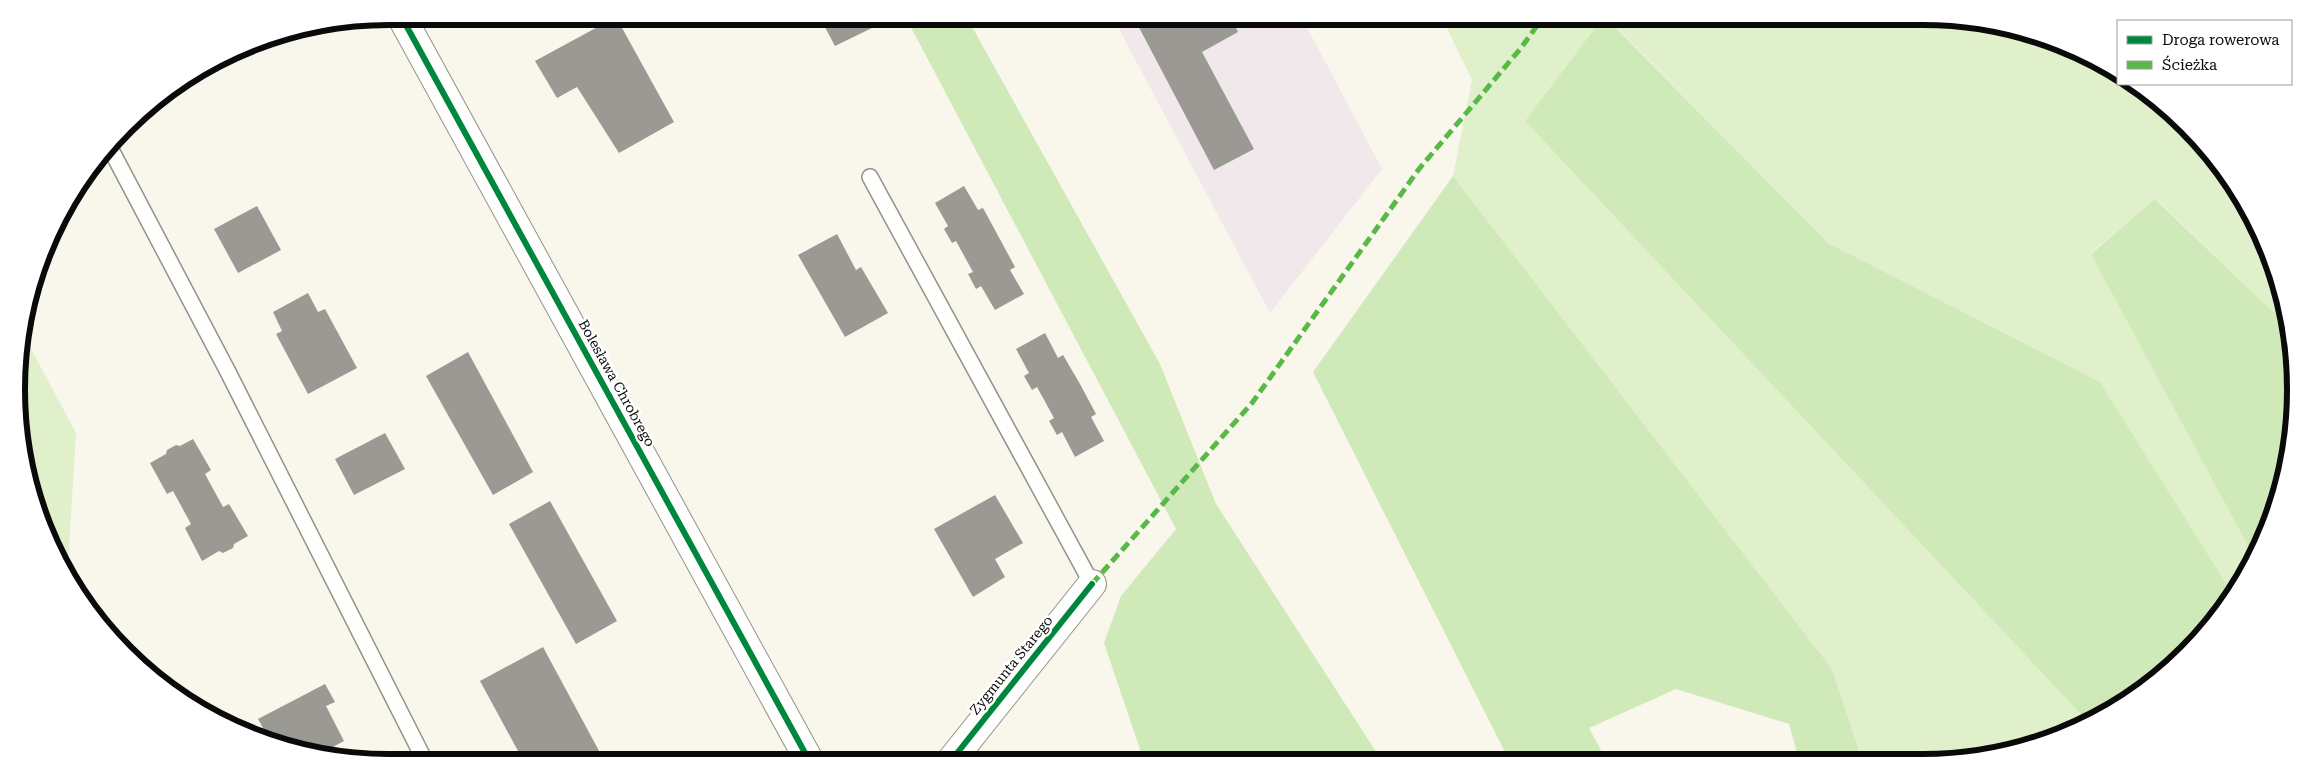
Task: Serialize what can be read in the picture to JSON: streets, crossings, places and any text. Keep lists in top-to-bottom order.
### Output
{
  "streets": {
    "street": ["Bolesława Chrobrego", "Zygmunta Starego"]
  },
  "legend": ["Droga rowerowa", "Ścieżka"]
}
